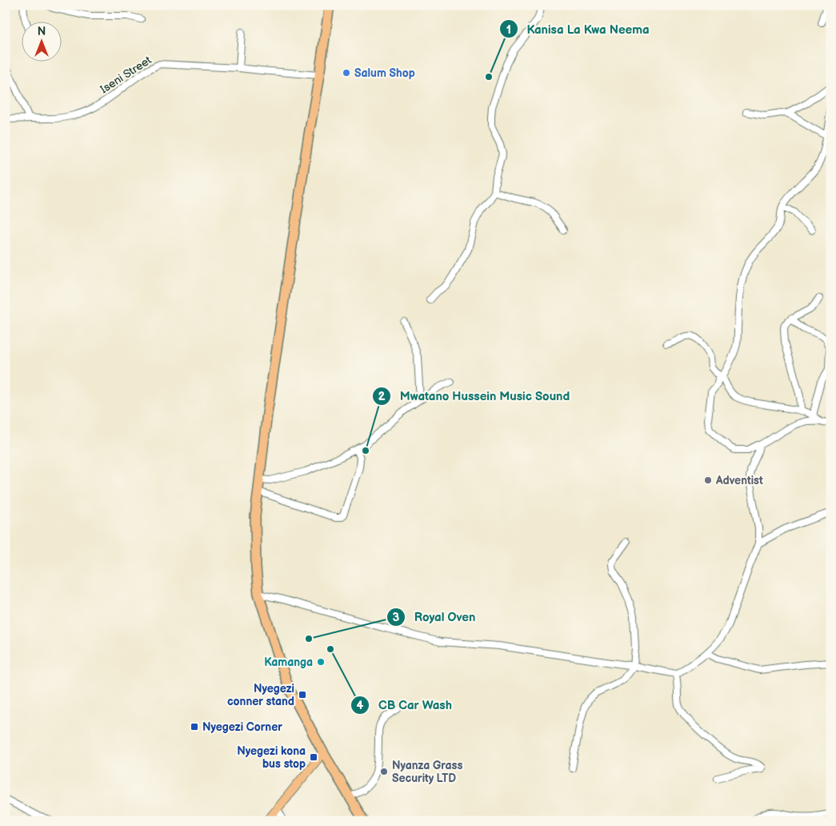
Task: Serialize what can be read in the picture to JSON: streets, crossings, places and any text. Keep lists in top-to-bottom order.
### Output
{
  "streets": {
    "street": ["Iseni Street"]
  },
  "places": {
    "other": [
      "Salum Shop",
      "Kanisa La Kwa Neema",
      "Mwatano Hussein Music Sound",
      "Adventist",
      "Royal Oven",
      "CB Car Wash",
      "Kamanga",
      "Nyanza Grass Security LTD"
    ],
    "transit": ["Nyegezi conner stand", "Nyegezi Corner", "Nyegezi kona bus stop"]
  },
  "north": "top"
}
